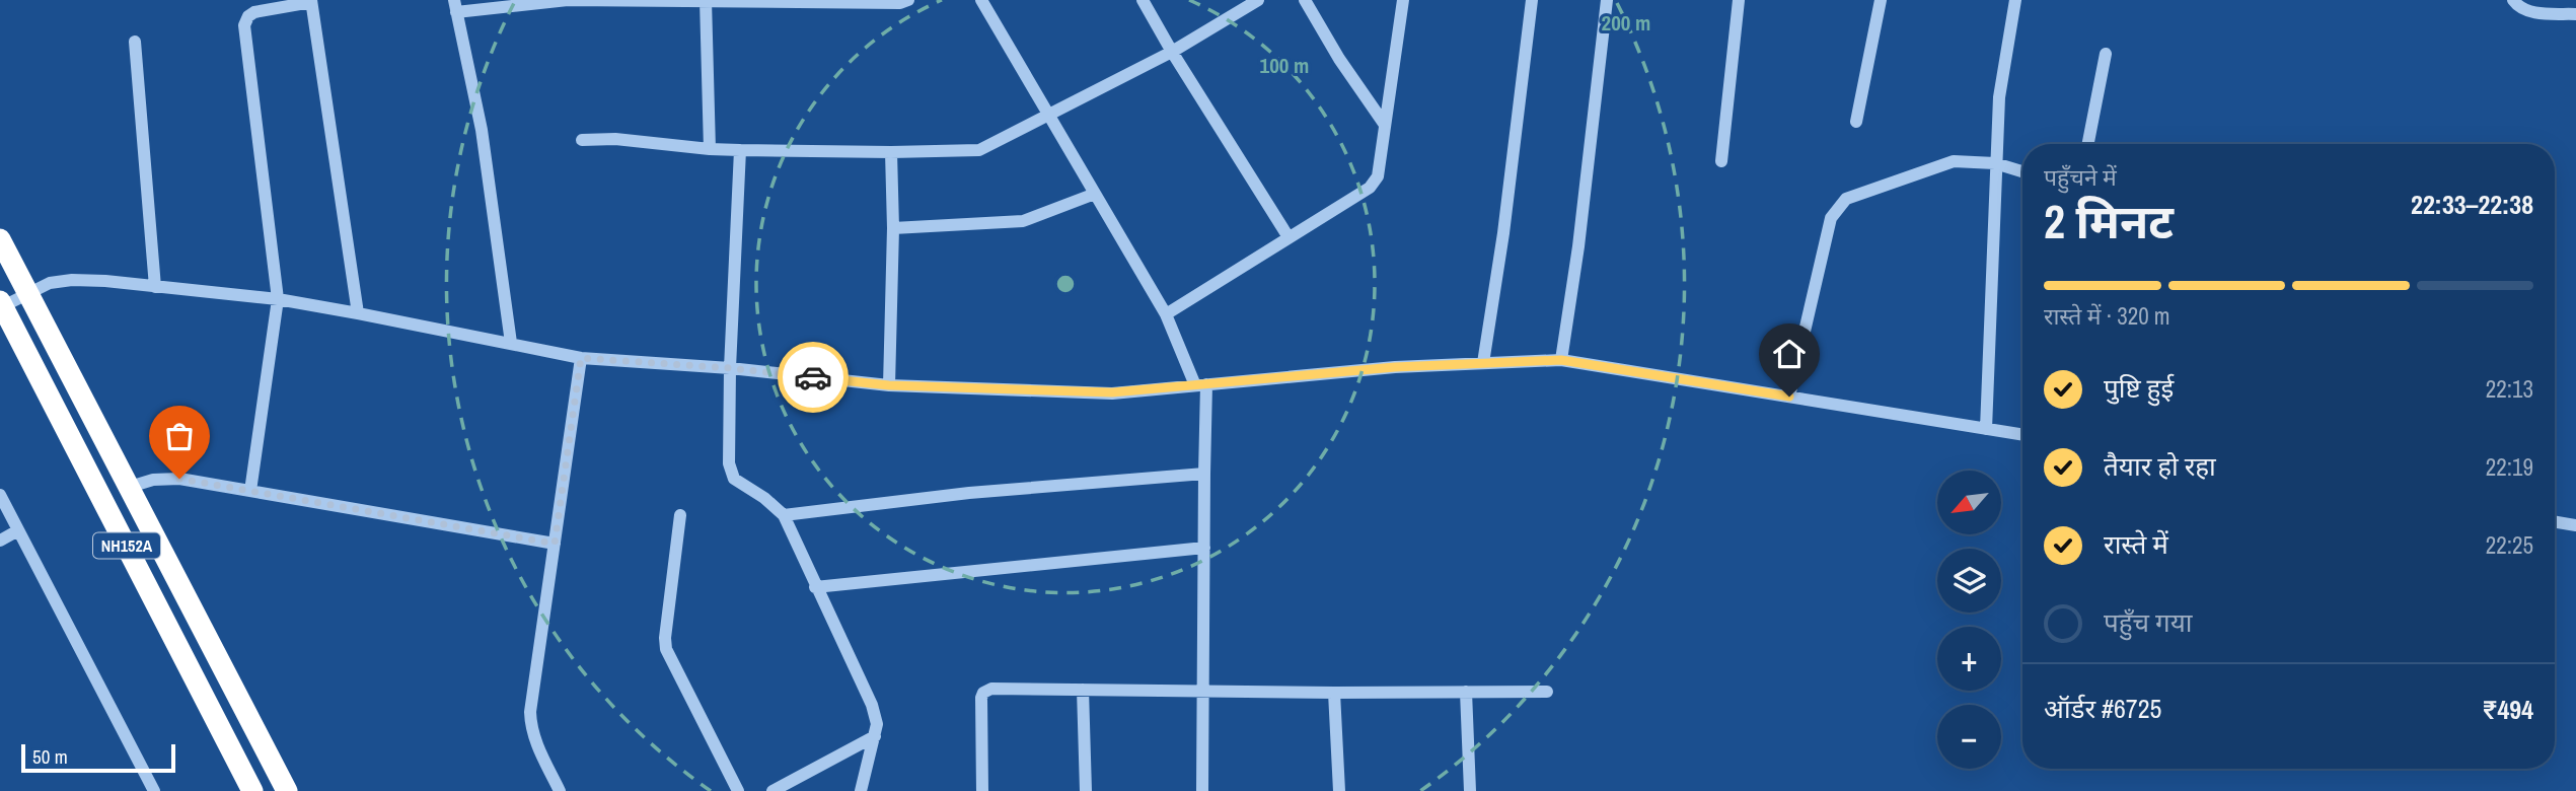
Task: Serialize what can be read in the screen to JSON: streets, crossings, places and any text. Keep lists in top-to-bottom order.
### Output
{
  "streets": {
    "highway": ["NH152A"]
  },
  "scale_bar": "50 m",
  "north": "bottom left",
  "page": {
    "heading": ["2 मिनट", "पहुँचने में", "22:33–22:38"],
    "panel": ["ऑर्डर #6725", "₹494"],
    "bar": "रास्ते में · 320 m",
    "list": [
      ["पुष्टि हुई", "22:13"],
      ["तैयार हो रहा", "22:19"],
      ["रास्ते में", "22:25"],
      "पहुँच गया"
    ],
    "map_buttons": ["+", "−"],
    "scale": "50 m"
  },
  "rings": ["200 m", "100 m"]
}
